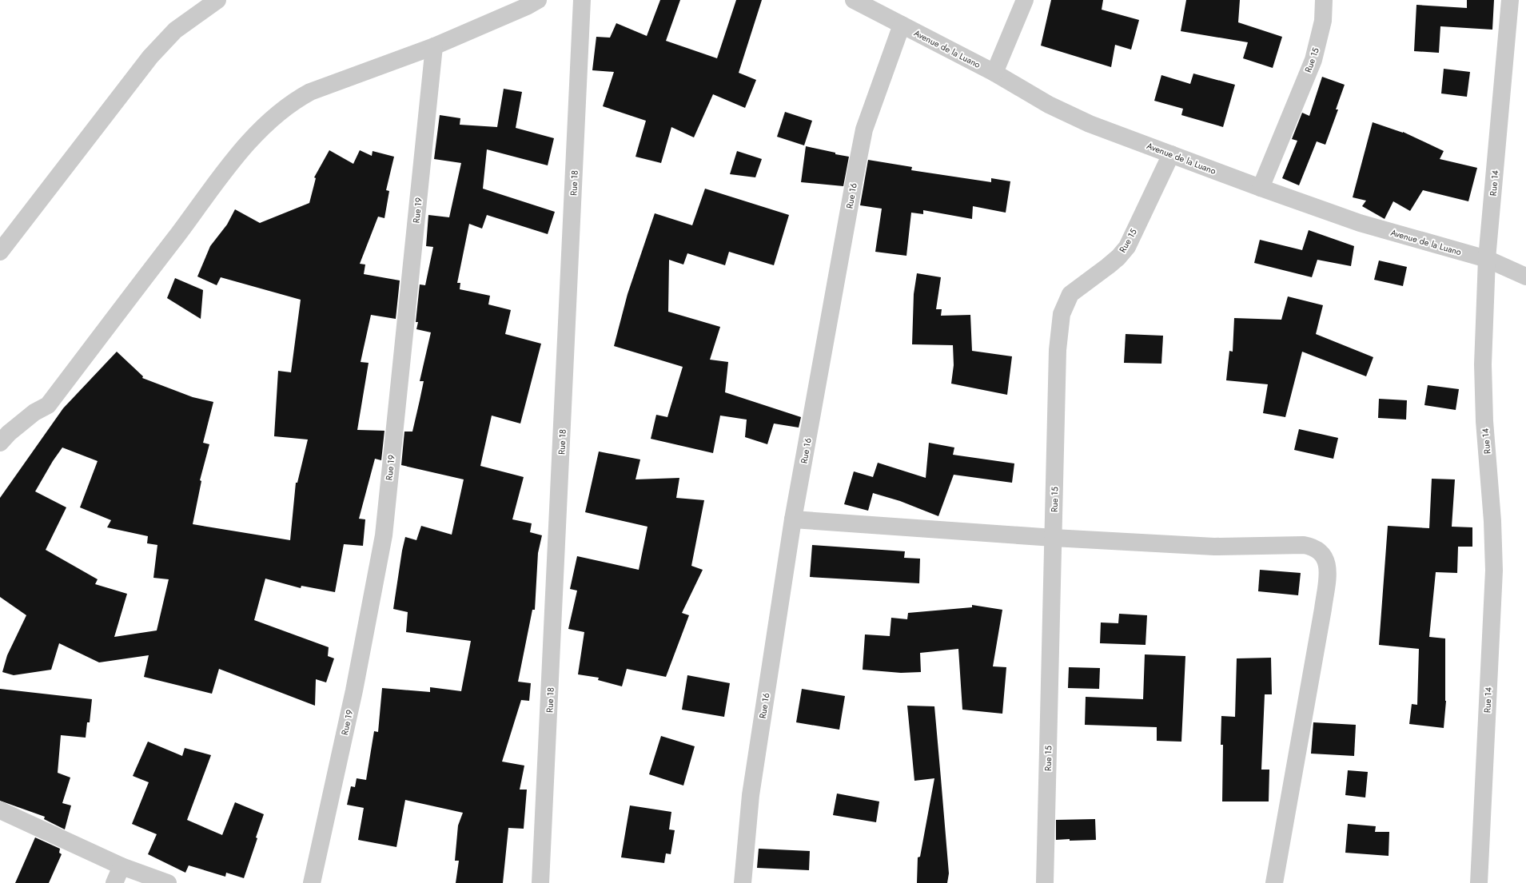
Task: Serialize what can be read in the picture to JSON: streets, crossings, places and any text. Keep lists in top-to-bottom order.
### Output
{
  "streets": {
    "street": [
      "Avenue de la Luano",
      "Rue 15",
      "Rue 18",
      "Rue 14",
      "Rue 16",
      "Rue 19"
    ]
  },
  "crossings": [
    ["Avenue de la Luano", "Rue 15"],
    ["Avenue de la Luano", "Rue 14"],
    ["Avenue de la Luano", "Rue 16"]
  ]
}
